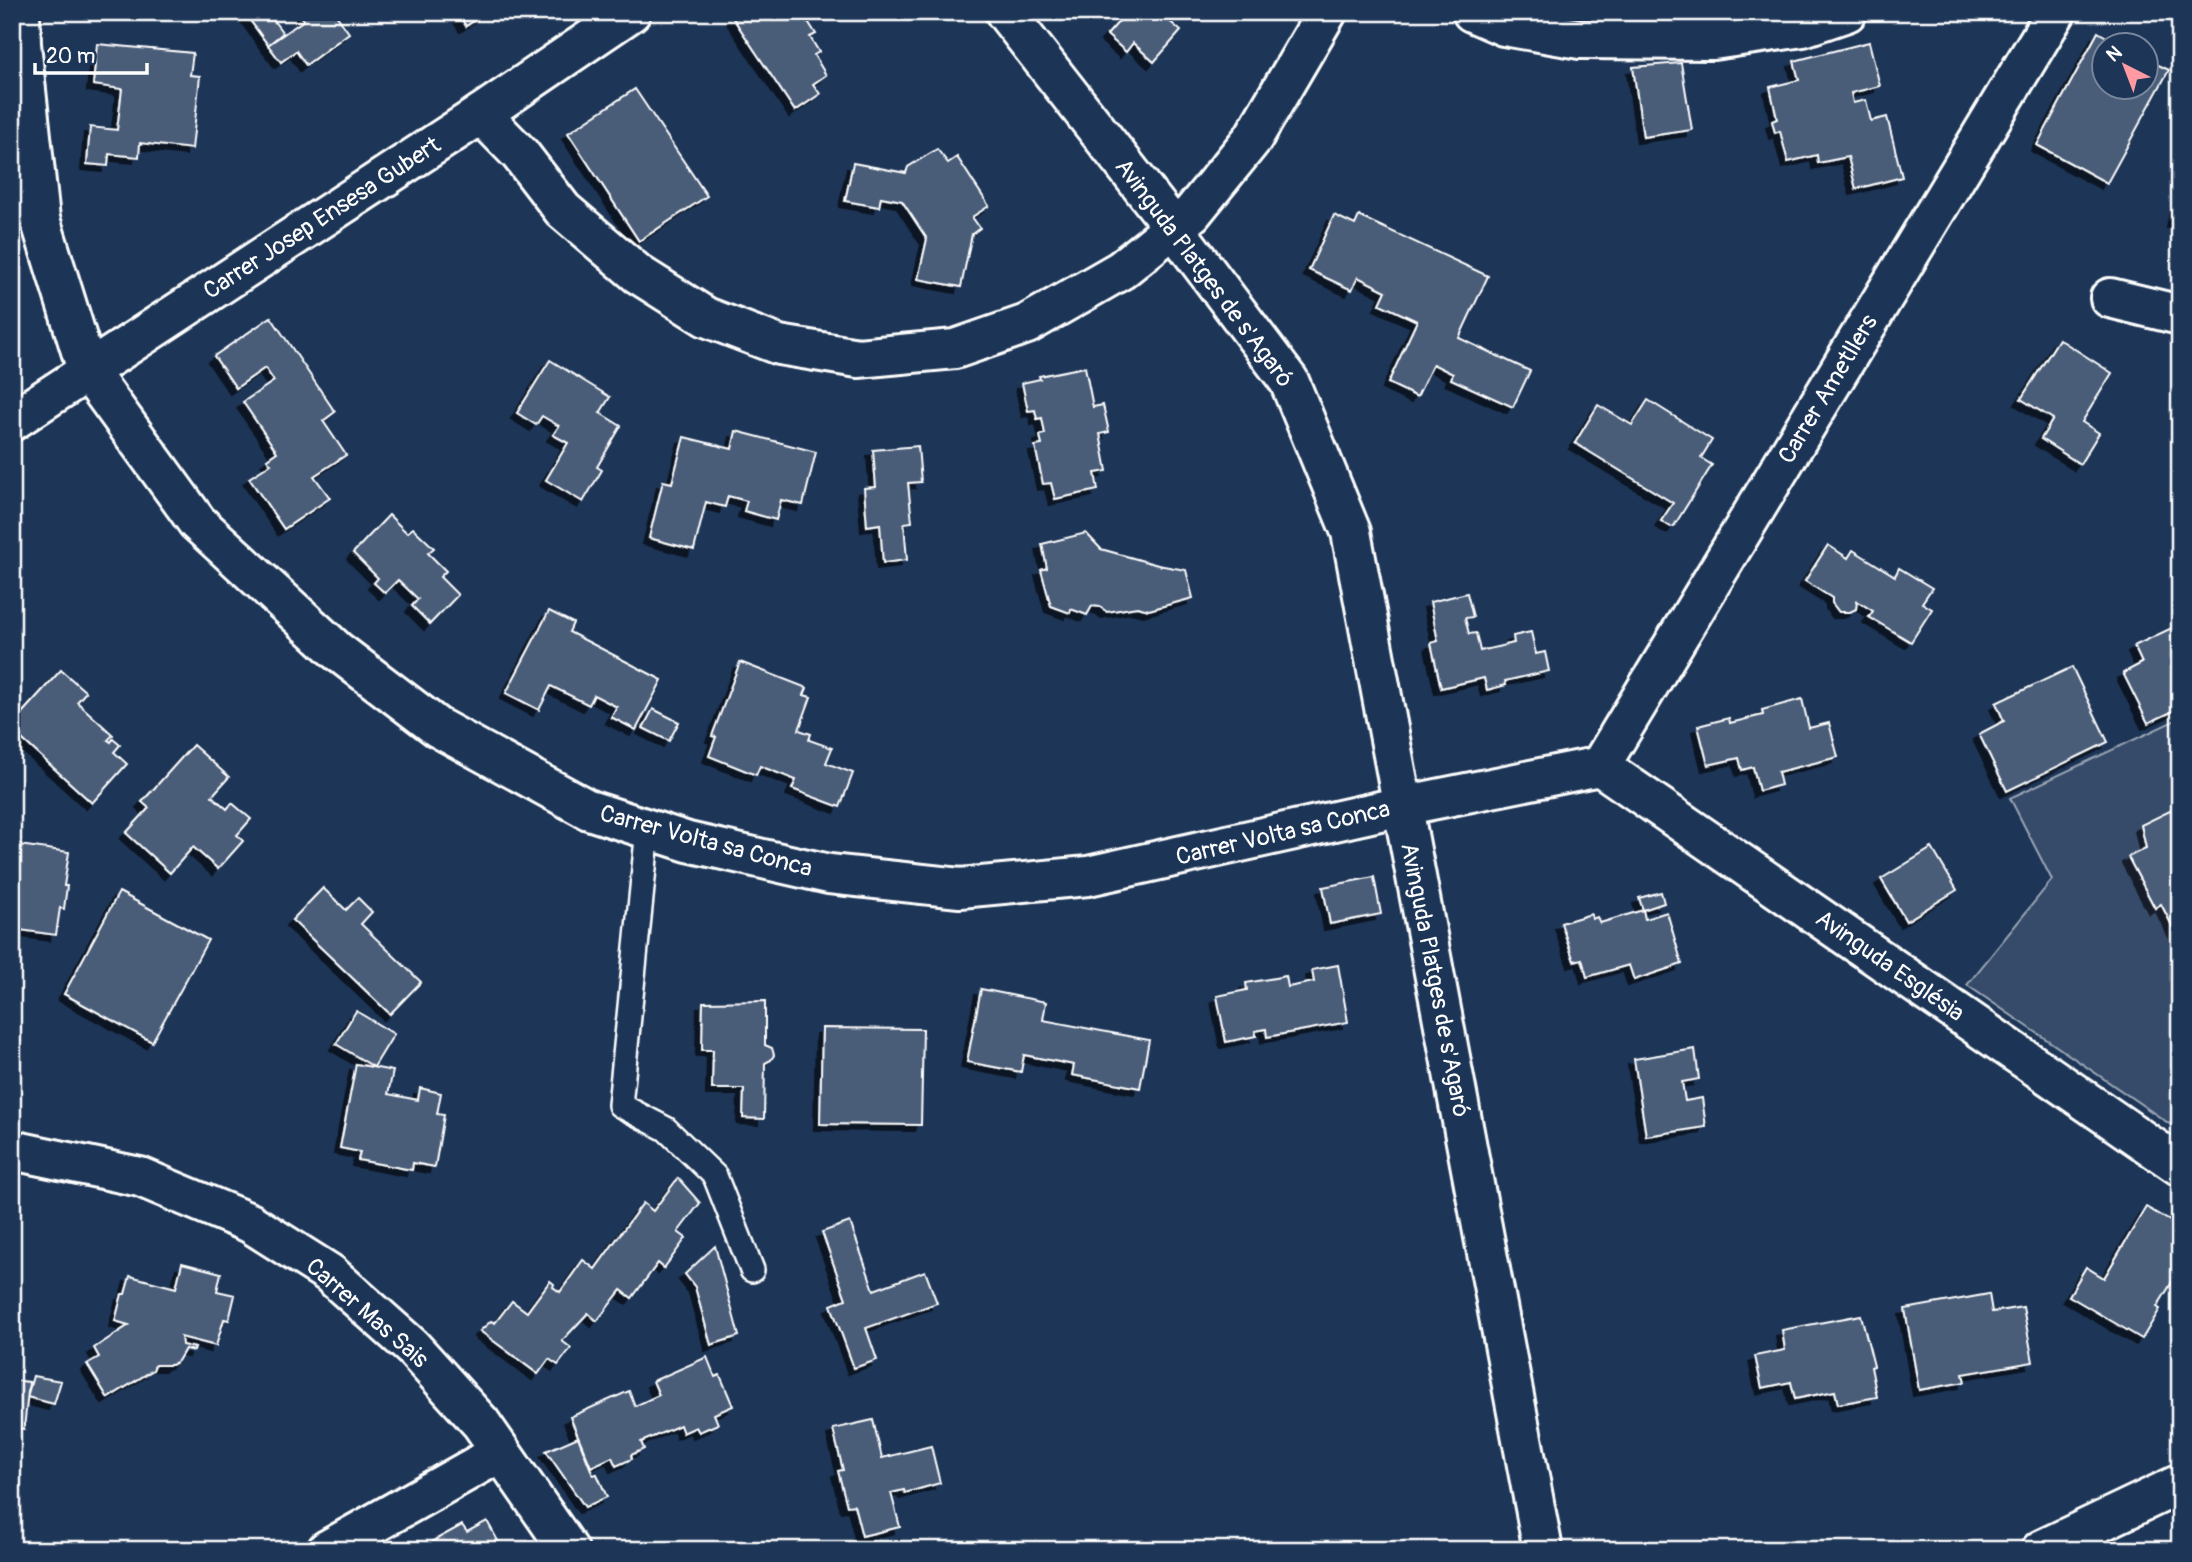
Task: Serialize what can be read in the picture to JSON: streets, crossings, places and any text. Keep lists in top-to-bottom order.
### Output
{
  "streets": {
    "street": [
      "Carrer Josep Ensesa Gubert",
      "Avinguda Platges de s'Agaró",
      "Carrer Ametllers",
      "Carrer Volta sa Conca",
      "Avinguda Església",
      "Carrer Mas Sais"
    ]
  },
  "crossings": [
    ["Carrer Josep Ensesa Gubert", "Carrer Volta sa Conca"],
    ["Avinguda Platges de s'Agaró", "Carrer Volta sa Conca"],
    ["Carrer Ametllers", "Carrer Volta sa Conca"],
    ["Carrer Ametllers", "Avinguda Església"],
    ["Carrer Volta sa Conca", "Avinguda Església"]
  ],
  "scale_bar": "20 m",
  "north": "top left"
}
